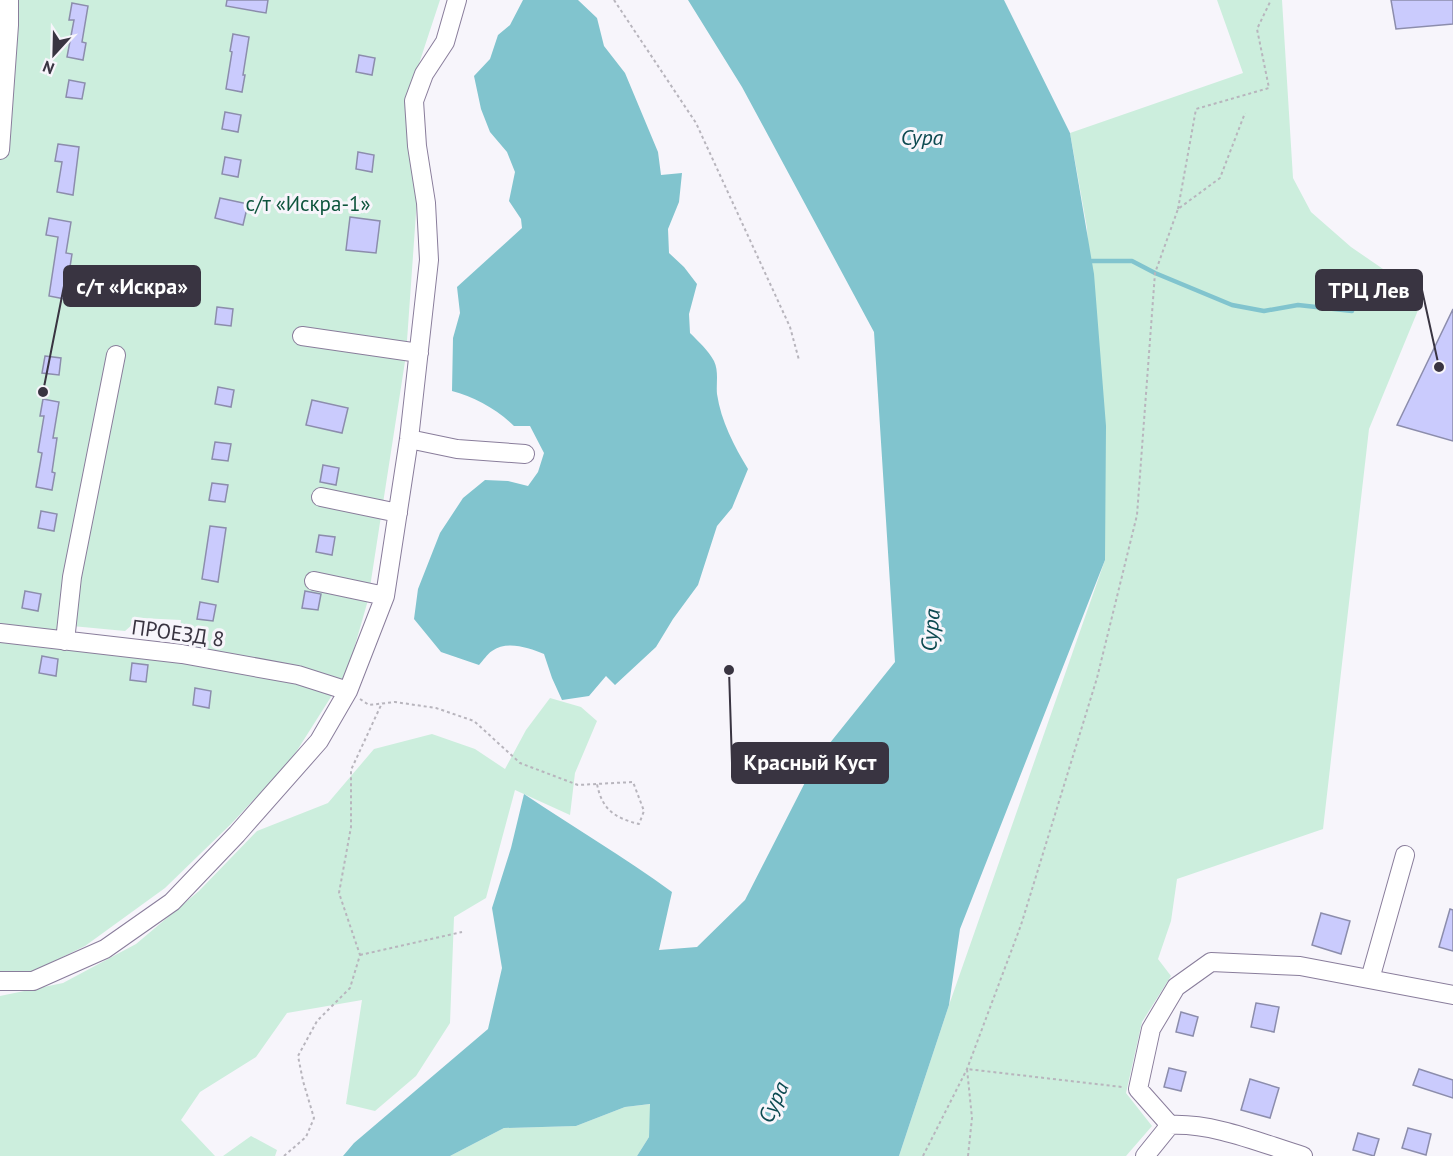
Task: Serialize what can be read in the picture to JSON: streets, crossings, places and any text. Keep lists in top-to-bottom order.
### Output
{
  "streets": {
    "street": ["ПРОЕЗД 8"]
  },
  "water": ["Сура"],
  "parks": ["с/т «Искра-1»"],
  "places": ["ТРЦ Лев", "с/т «Искра»", "Красный Куст"],
  "north": "bottom"
}
